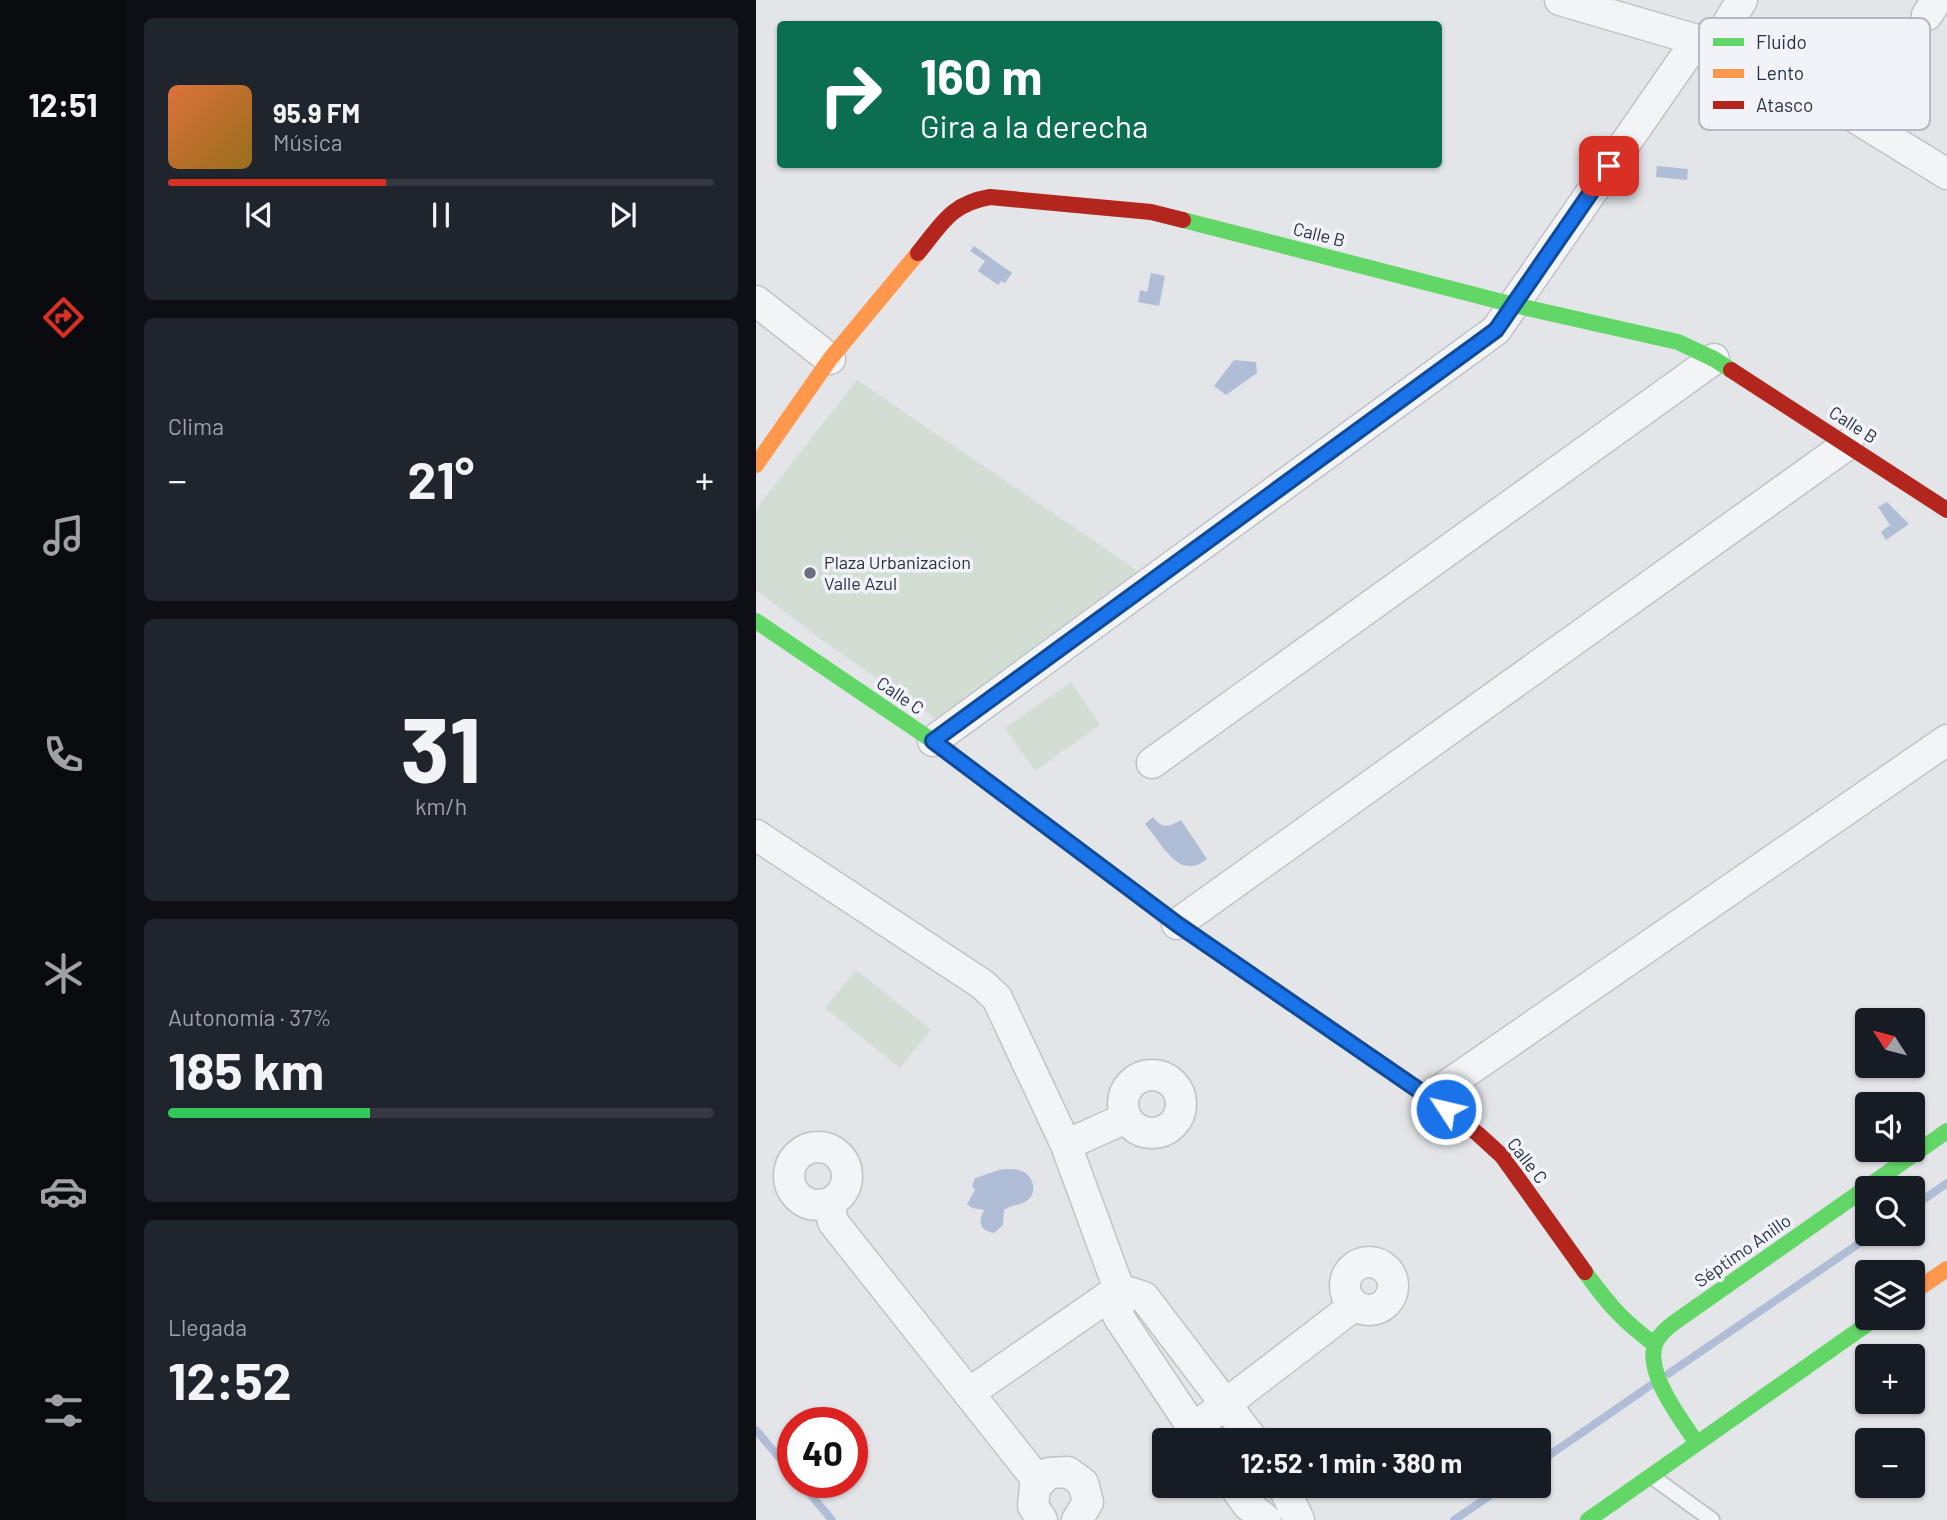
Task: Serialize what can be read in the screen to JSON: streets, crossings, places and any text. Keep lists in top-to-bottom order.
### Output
{
  "streets": {
    "street": ["Calle B", "Calle C", "Séptimo Anillo"]
  },
  "crossings": [
    ["Calle C", "Séptimo Anillo"]
  ],
  "places": ["Plaza Urbanizacion Valle Azul"],
  "legend": ["Fluido", "Lento", "Atasco"],
  "north": "top left",
  "page": {
    "tabs": "12:51",
    "turn": ["160 m", "Gira a la derecha"],
    "song": ["95.9 FM", "Música"],
    "tile": [
      "Clima",
      ["31", "km/h"],
      ["Autonomía · 37%", "185 km"],
      ["Llegada", "12:52"]
    ],
    "heat": ["−", "21°", "+"],
    "map_buttons": ["+", "−"],
    "limit": "40",
    "trip": "12:52 · 1 min · 380 m"
  }
}
